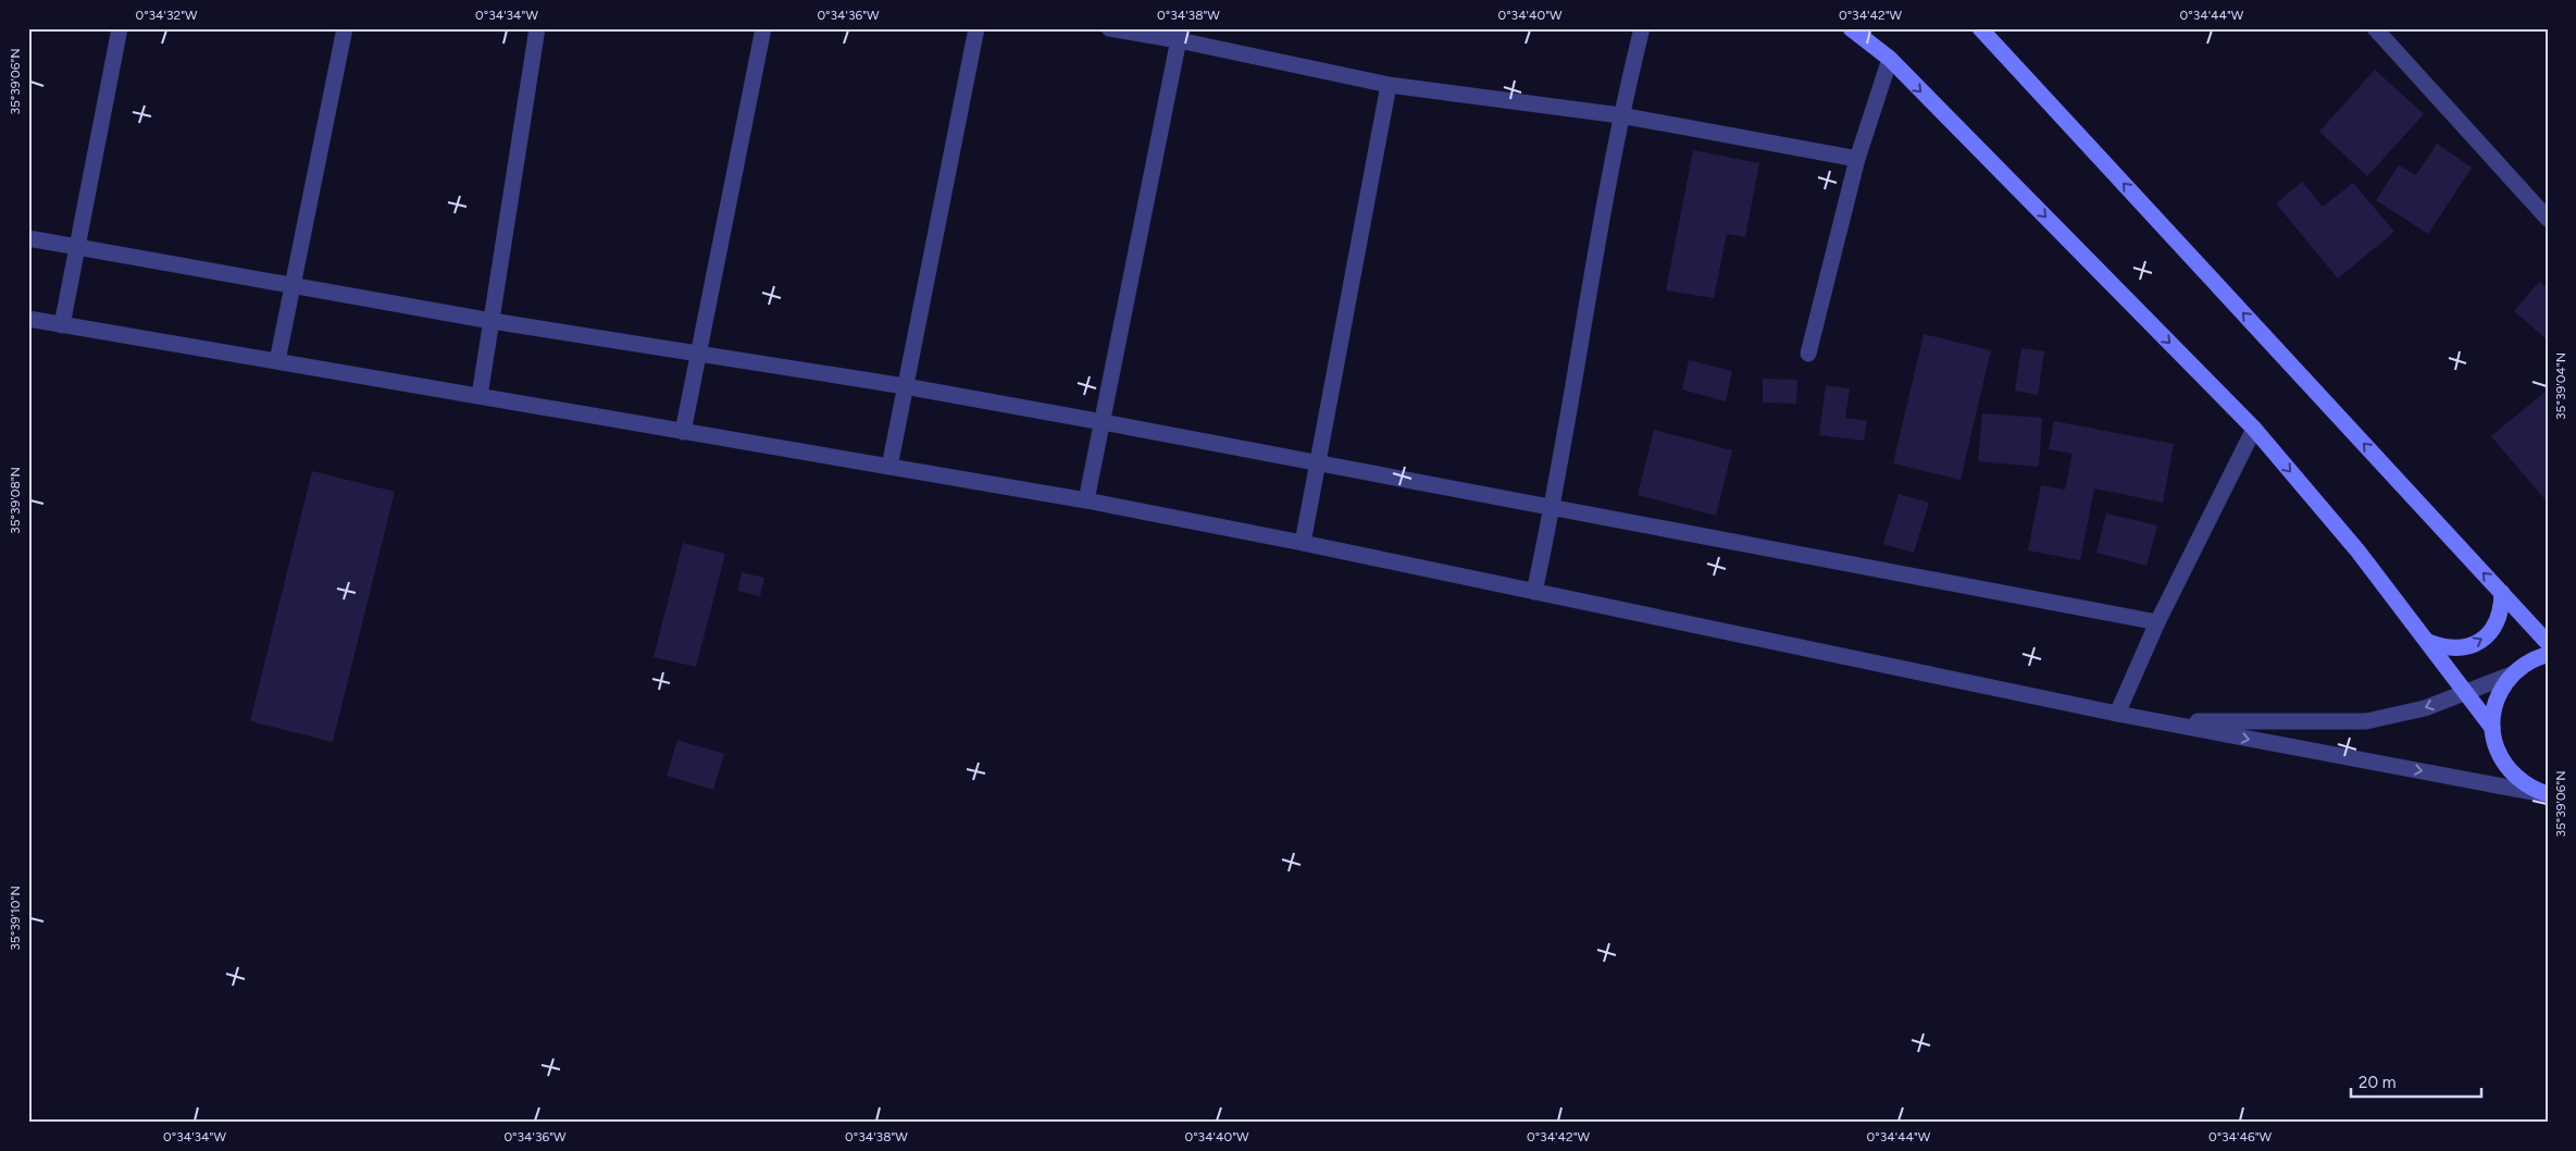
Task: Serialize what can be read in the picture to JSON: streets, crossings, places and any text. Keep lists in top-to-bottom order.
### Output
{
  "scale_bar": "20 m",
  "coordinates": [
    "0°34'32\"W",
    "0°34'34\"W",
    "0°34'36\"W",
    "0°34'38\"W",
    "0°34'40\"W",
    "0°34'42\"W",
    "0°34'44\"W",
    "35°39'06\"N",
    "35°39'04\"N",
    "35°39'08\"N",
    "35°39'10\"N",
    "0°34'46\"W"
  ]
}
